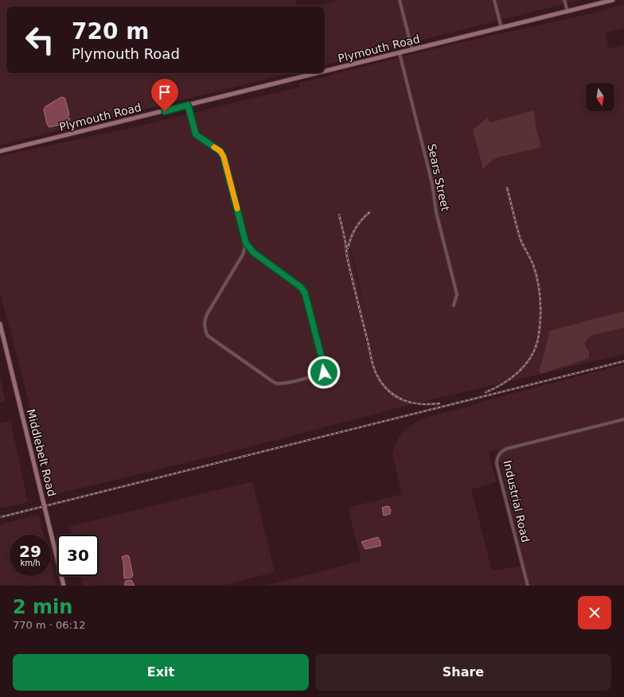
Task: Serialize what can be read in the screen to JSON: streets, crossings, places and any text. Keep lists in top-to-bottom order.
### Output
{
  "streets": {
    "main road": ["Plymouth Road", "Middlebelt Road"],
    "street": ["Sears Street", "Industrial Road"]
  },
  "crossings": [
    ["Plymouth Road", "Sears Street"]
  ],
  "north": "bottom",
  "page": {
    "turn": ["720 m", "Plymouth Road"],
    "speed": "29 km/h",
    "limit": "30",
    "heading": ["2 min", "770 m · 06:12"],
    "buttons": ["Exit", "Share"]
  }
}
